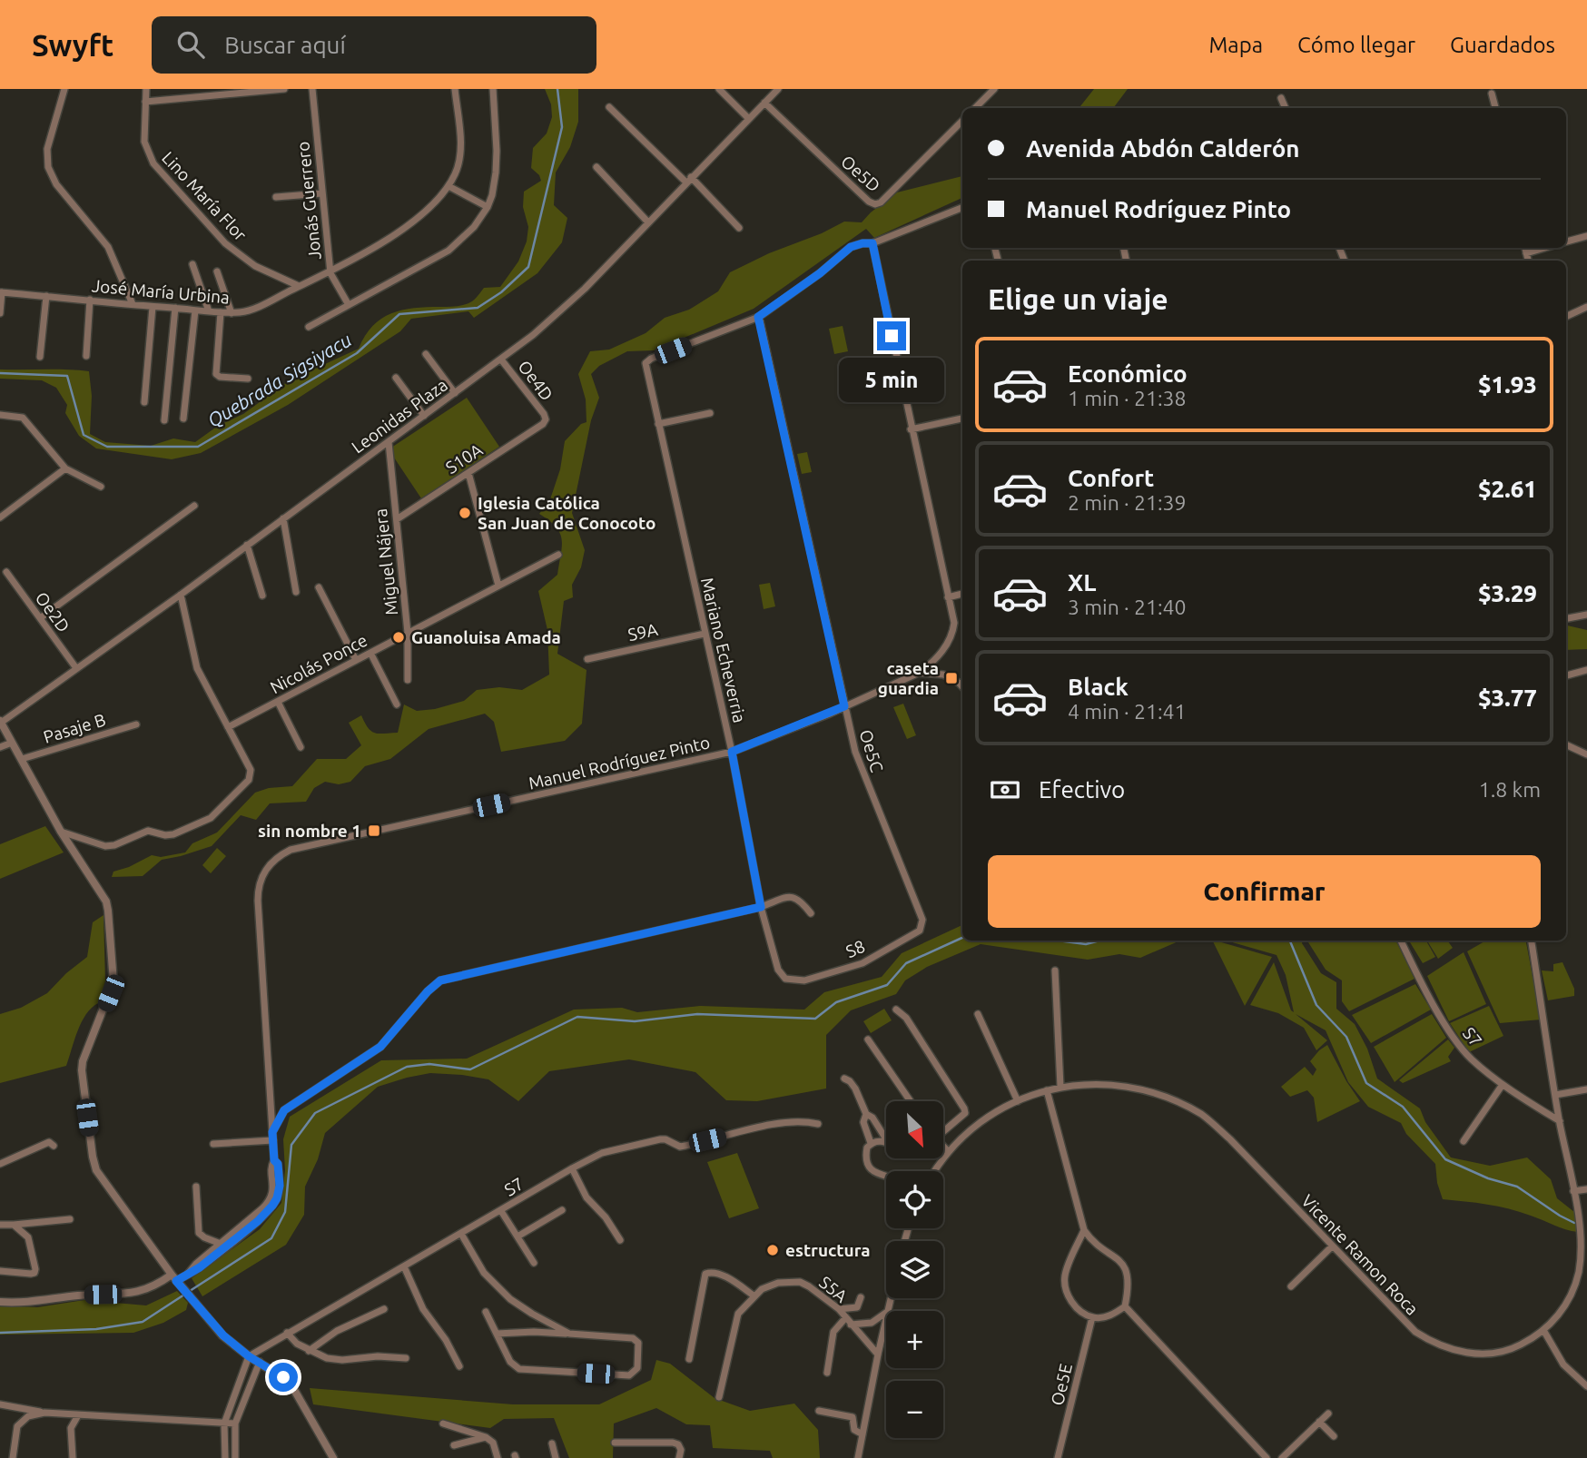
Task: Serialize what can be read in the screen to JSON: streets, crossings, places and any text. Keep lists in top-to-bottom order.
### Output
{
  "streets": {
    "street": [
      "Oe5D",
      "Lino María Flor",
      "Jonás Guerrero",
      "José María Urbina",
      "Oe4D",
      "Leonidas Plaza",
      "S10A",
      "Miguel Nájera",
      "Oe2D",
      "S9A",
      "Mariano Echeverria",
      "Nicolás Ponce",
      "Pasaje B",
      "Oe5C",
      "Manuel Rodríguez Pinto",
      "S8",
      "S7",
      "Vicente Ramon Roca",
      "S5A",
      "Oe5E"
    ]
  },
  "crossings": [
    ["Oe5D", "Leonidas Plaza"],
    ["Lino María Flor", "José María Urbina"],
    ["Jonás Guerrero", "José María Urbina"],
    ["Oe4D", "Leonidas Plaza"],
    ["Oe4D", "S10A"],
    ["Leonidas Plaza", "Miguel Nájera"],
    ["Leonidas Plaza", "Oe2D"],
    ["S10A", "Miguel Nájera"],
    ["Miguel Nájera", "Nicolás Ponce"],
    ["S9A", "Mariano Echeverria"],
    ["Mariano Echeverria", "Oe5C"],
    ["Mariano Echeverria", "Manuel Rodríguez Pinto"],
    ["Mariano Echeverria", "S8"],
    ["Oe5C", "Manuel Rodríguez Pinto"],
    ["Oe5C", "S8"],
    ["S7", "Vicente Ramon Roca"]
  ],
  "water": ["Quebrada Sigsiyacu"],
  "places": {
    "other": ["Iglesia Católica San Juan de Conocoto", "Guanoluisa Amada", "estructura"],
    "transit": ["caseta guardia", "sin nombre 1"]
  },
  "north": "bottom right",
  "page": {
    "header": "Swyft",
    "search": "Buscar aquí",
    "nav": ["Mapa", "Cómo llegar", "Guardados"],
    "banner": ["Avenida Abdón Calderón", "Manuel Rodríguez Pinto"],
    "heading": "Elige un viaje",
    "list": [
      {
        "name": "Económico",
        "note": "1 min · 21:38",
        "value": "$1.93"
      },
      {
        "name": "Confort",
        "note": "2 min · 21:39",
        "value": "$2.61"
      },
      {
        "name": "XL",
        "note": "3 min · 21:40",
        "value": "$3.29"
      },
      {
        "name": "Black",
        "note": "4 min · 21:41",
        "value": "$3.77"
      }
    ],
    "bubble": "5 min",
    "pay": ["Efectivo", "1.8 km"],
    "buttons": "Confirmar",
    "map_buttons": ["+", "−"]
  }
}
